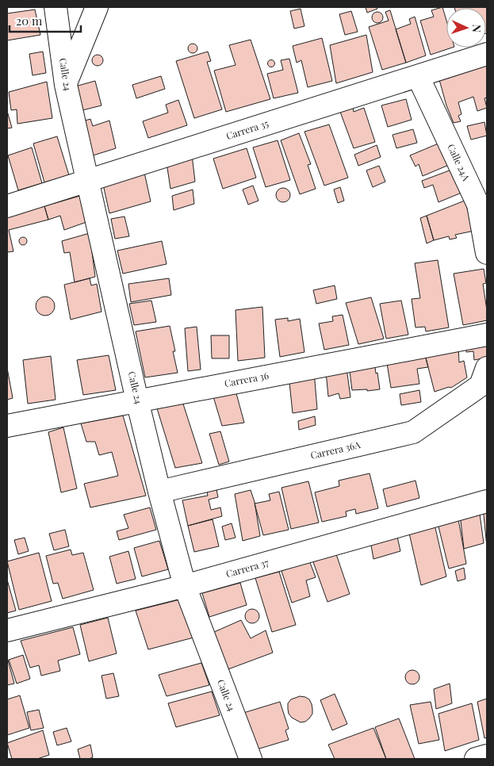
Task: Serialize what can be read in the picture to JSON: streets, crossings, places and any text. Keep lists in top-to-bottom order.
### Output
{
  "streets": {
    "street": [
      "Calle 24",
      "Carrera 35",
      "Calle 24A",
      "Carrera 36",
      "Carrera 36A",
      "Carrera 37"
    ]
  },
  "crossings": [
    ["Calle 24", "Carrera 35"],
    ["Calle 24", "Carrera 36"],
    ["Calle 24", "Carrera 36A"],
    ["Calle 24", "Carrera 37"],
    ["Carrera 35", "Calle 24A"]
  ],
  "scale_bar": "20 m",
  "north": "right"
}
